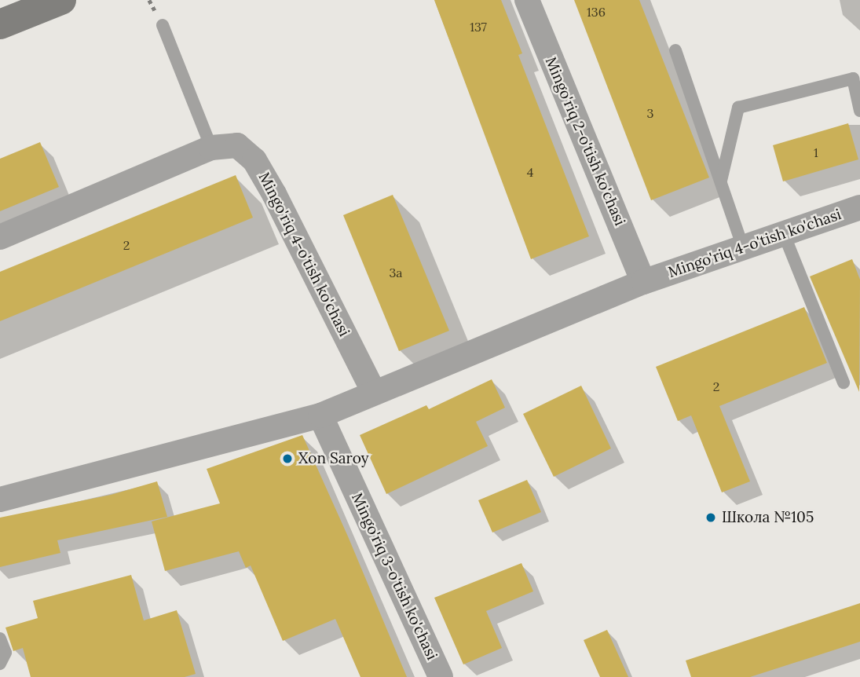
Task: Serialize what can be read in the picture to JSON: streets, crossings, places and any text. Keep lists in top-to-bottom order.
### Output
{
  "streets": {
    "street": ["Mingo'riq 2-o'tish ko'chasi", "Mingo'riq 4-o'tish ko'chasi", "Mingo'riq 3-o'tish ko'chasi"]
  },
  "crossings": [
    ["Mingo'riq 2-o'tish ko'chasi", "Mingo'riq 4-o'tish ko'chasi"],
    ["Mingo'riq 4-o'tish ko'chasi", "Mingo'riq 3-o'tish ko'chasi"]
  ],
  "places": ["Xon Saroy", "Школа №105"],
  "house_numbers": [
    "136",
    "137",
    "3",
    "1",
    "4",
    "2",
    "3а",
    "2"
  ]
}
